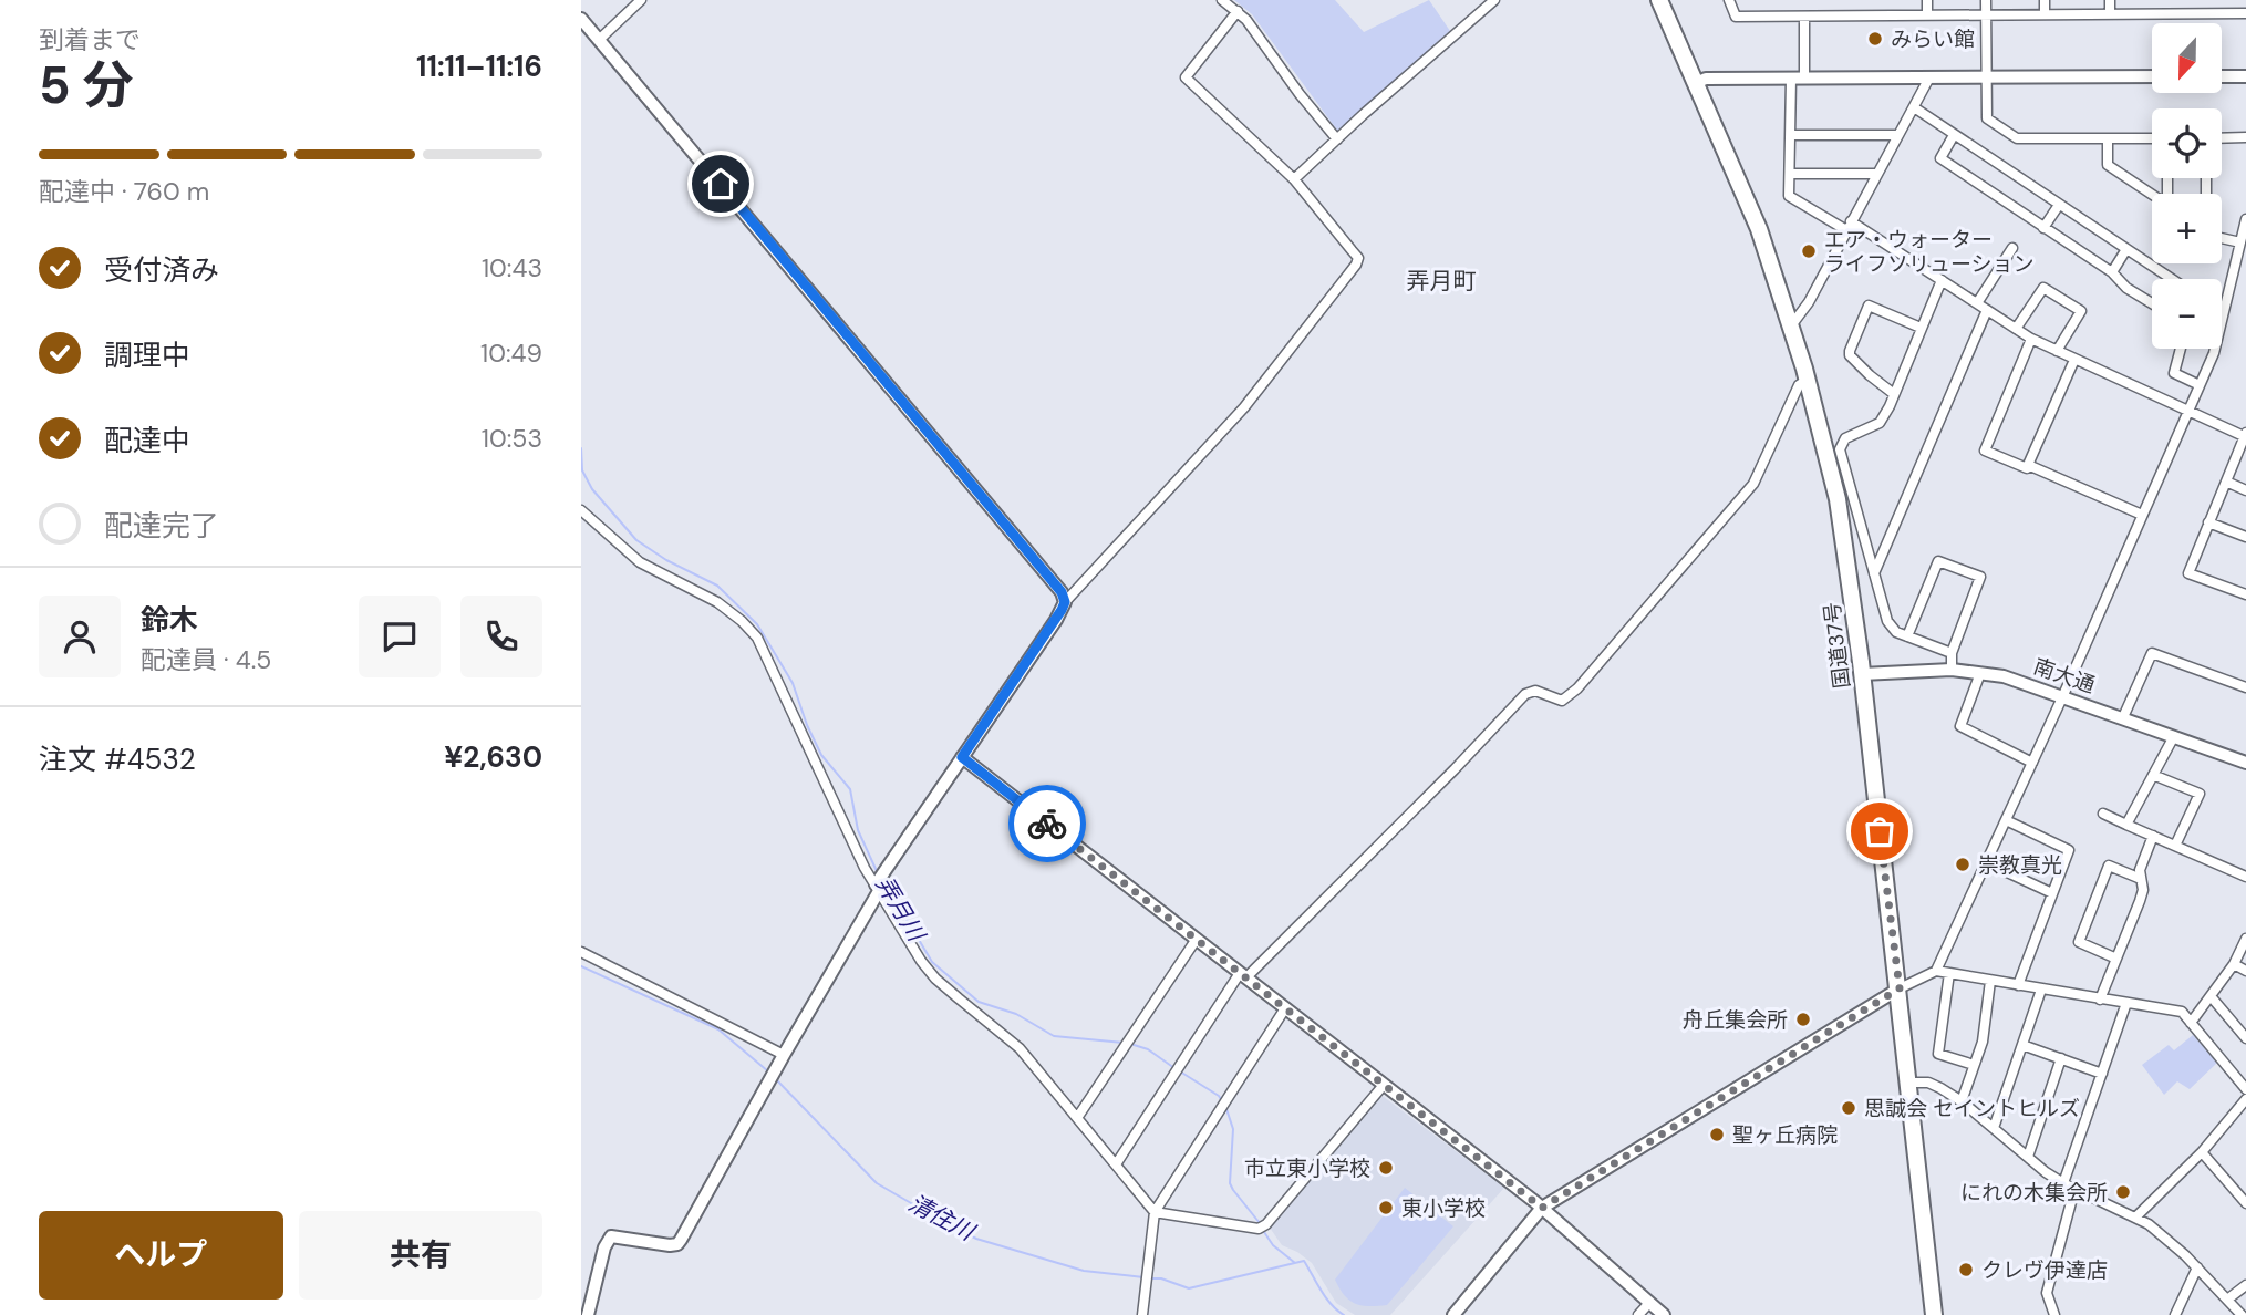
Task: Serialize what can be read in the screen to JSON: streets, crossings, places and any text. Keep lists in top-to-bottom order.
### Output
{
  "streets": {
    "highway": ["国道37号"],
    "street": ["南大通"]
  },
  "crossings": [
    ["国道37号", "南大通"]
  ],
  "districts": ["弄月町"],
  "water": ["弄月川", "清住川"],
  "places": [
    "みらい館",
    "エア・ウォーター ライフソリューション",
    "崇教真光",
    "舟丘集会所",
    "思誠会 セイントヒルズ",
    "聖ヶ丘病院",
    "市立東小学校",
    "にれの木集会所",
    "東小学校",
    "クレヴ伊達店"
  ],
  "north": "bottom",
  "page": {
    "heading": ["5 分", "到着まで", "11:11–11:16"],
    "panel": [
      "鈴木",
      "配達員 · 4.5",
      "注文 #4532",
      "¥2,630"
    ],
    "map_buttons": ["+", "−"],
    "bar": "配達中 · 760 m",
    "list": [
      ["受付済み", "10:43"],
      ["調理中", "10:49"],
      ["配達中", "10:53"],
      "配達完了"
    ],
    "buttons": ["ヘルプ", "共有"]
  }
}
